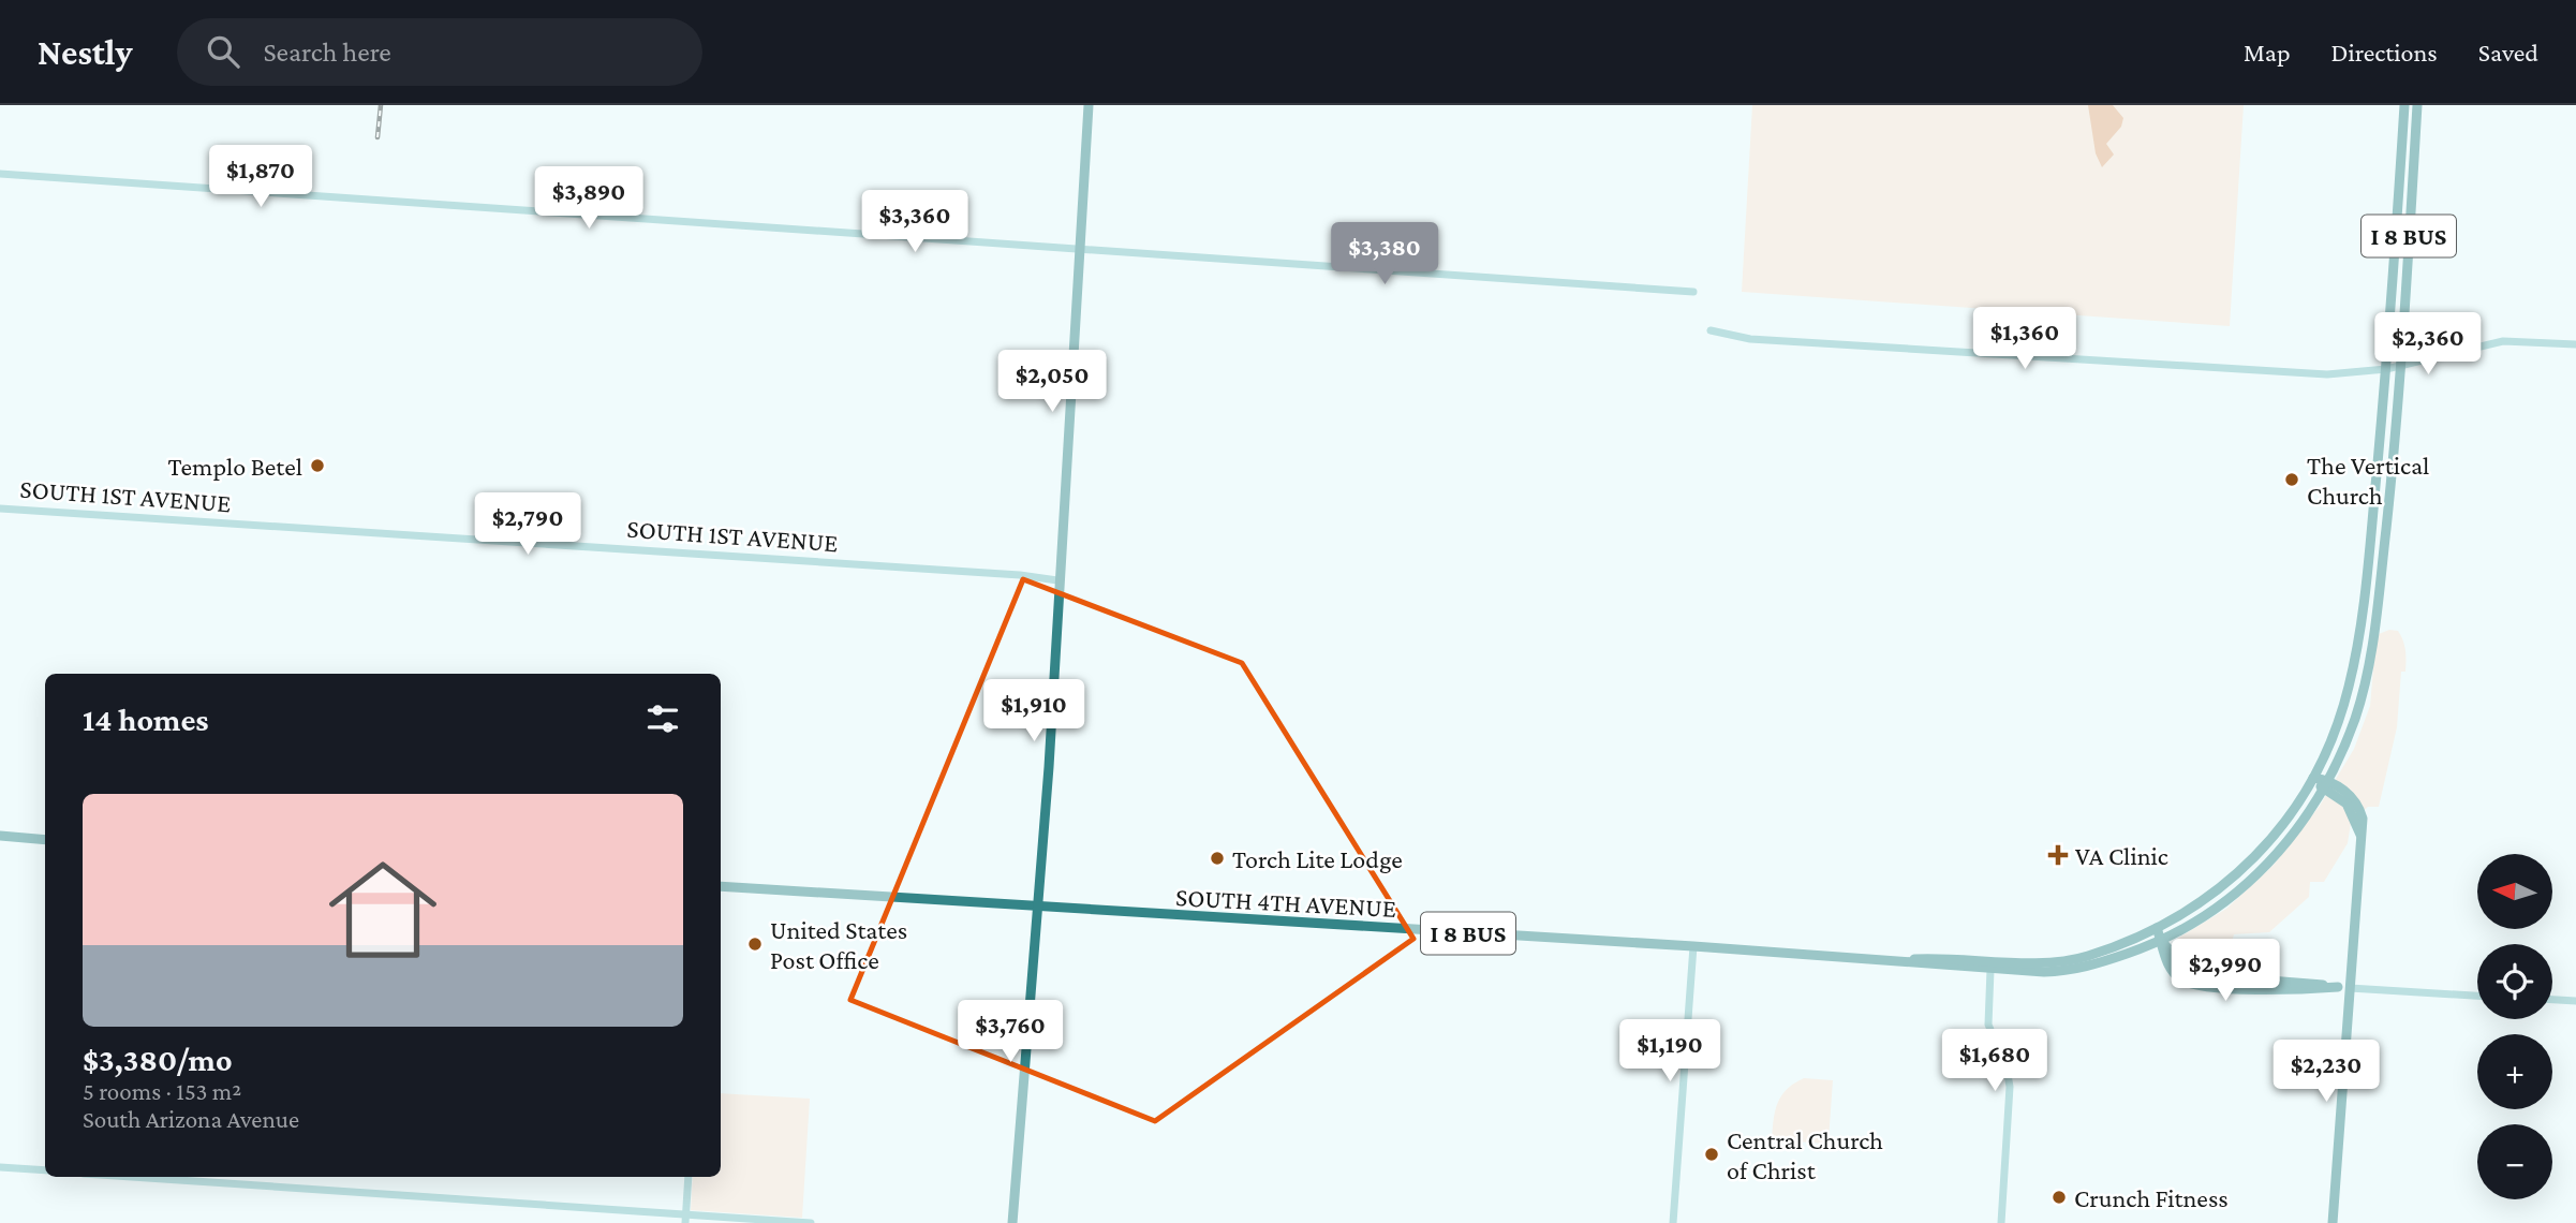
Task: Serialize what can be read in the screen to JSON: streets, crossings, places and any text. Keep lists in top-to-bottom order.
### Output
{
  "streets": {
    "main road": ["I 8 BUS", "SOUTH 4TH AVENUE"],
    "street": ["SOUTH 1ST AVENUE"]
  },
  "crossings": [
    ["I 8 BUS", "SOUTH 4TH AVENUE"]
  ],
  "places": {
    "other": [
      "Templo Betel",
      "The Vertical Church",
      "Torch Lite Lodge",
      "United States Post Office",
      "Central Church of Christ",
      "Crunch Fitness"
    ],
    "health": ["VA Clinic"]
  },
  "north": "left",
  "page": {
    "header": "Nestly",
    "search": "Search here",
    "nav": ["Map", "Directions", "Saved"],
    "price": [
      "$1,870",
      "$3,890",
      "$3,360",
      "$3,380",
      "$1,360",
      "$2,360",
      "$2,050",
      "$2,790",
      "$1,910",
      "$2,990",
      "$3,760",
      "$1,190",
      "$1,680",
      "$2,230"
    ],
    "heading": "14 homes",
    "list": [
      {
        "name": "$3,380/mo",
        "note": "5 rooms · 153 m² · South Arizona Avenue"
      }
    ],
    "map_buttons": ["+", "−"]
  }
}
